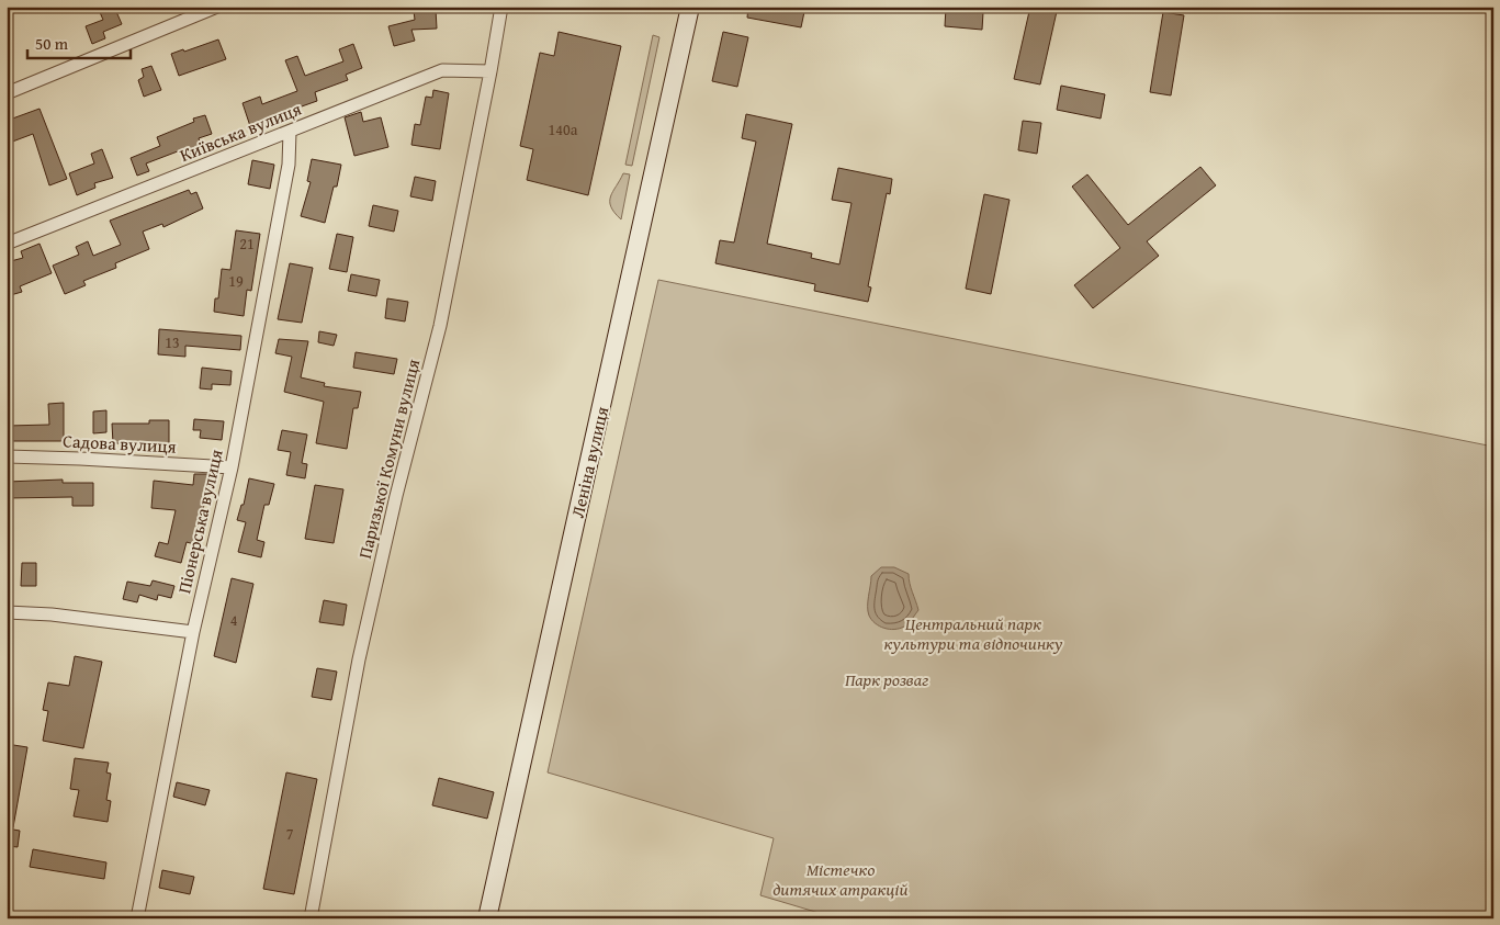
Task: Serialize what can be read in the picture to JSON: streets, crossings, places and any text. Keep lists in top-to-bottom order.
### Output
{
  "streets": {
    "main road": ["Леніна вулиця"],
    "street": [
      "Київська вулиця",
      "Садова вулиця",
      "Паризької Комуни вулиця",
      "Піонерська вулиця"
    ]
  },
  "crossings": [
    ["Київська вулиця", "Паризької Комуни вулиця"],
    ["Київська вулиця", "Піонерська вулиця"],
    ["Садова вулиця", "Піонерська вулиця"]
  ],
  "parks": ["Центральний парк культури та відпочинку", "Парк розваг", "Містечко дитячих атракцій"],
  "house_numbers": [
    "140а",
    "21",
    "19",
    "13",
    "4",
    "7"
  ],
  "scale_bar": "50 m"
}
